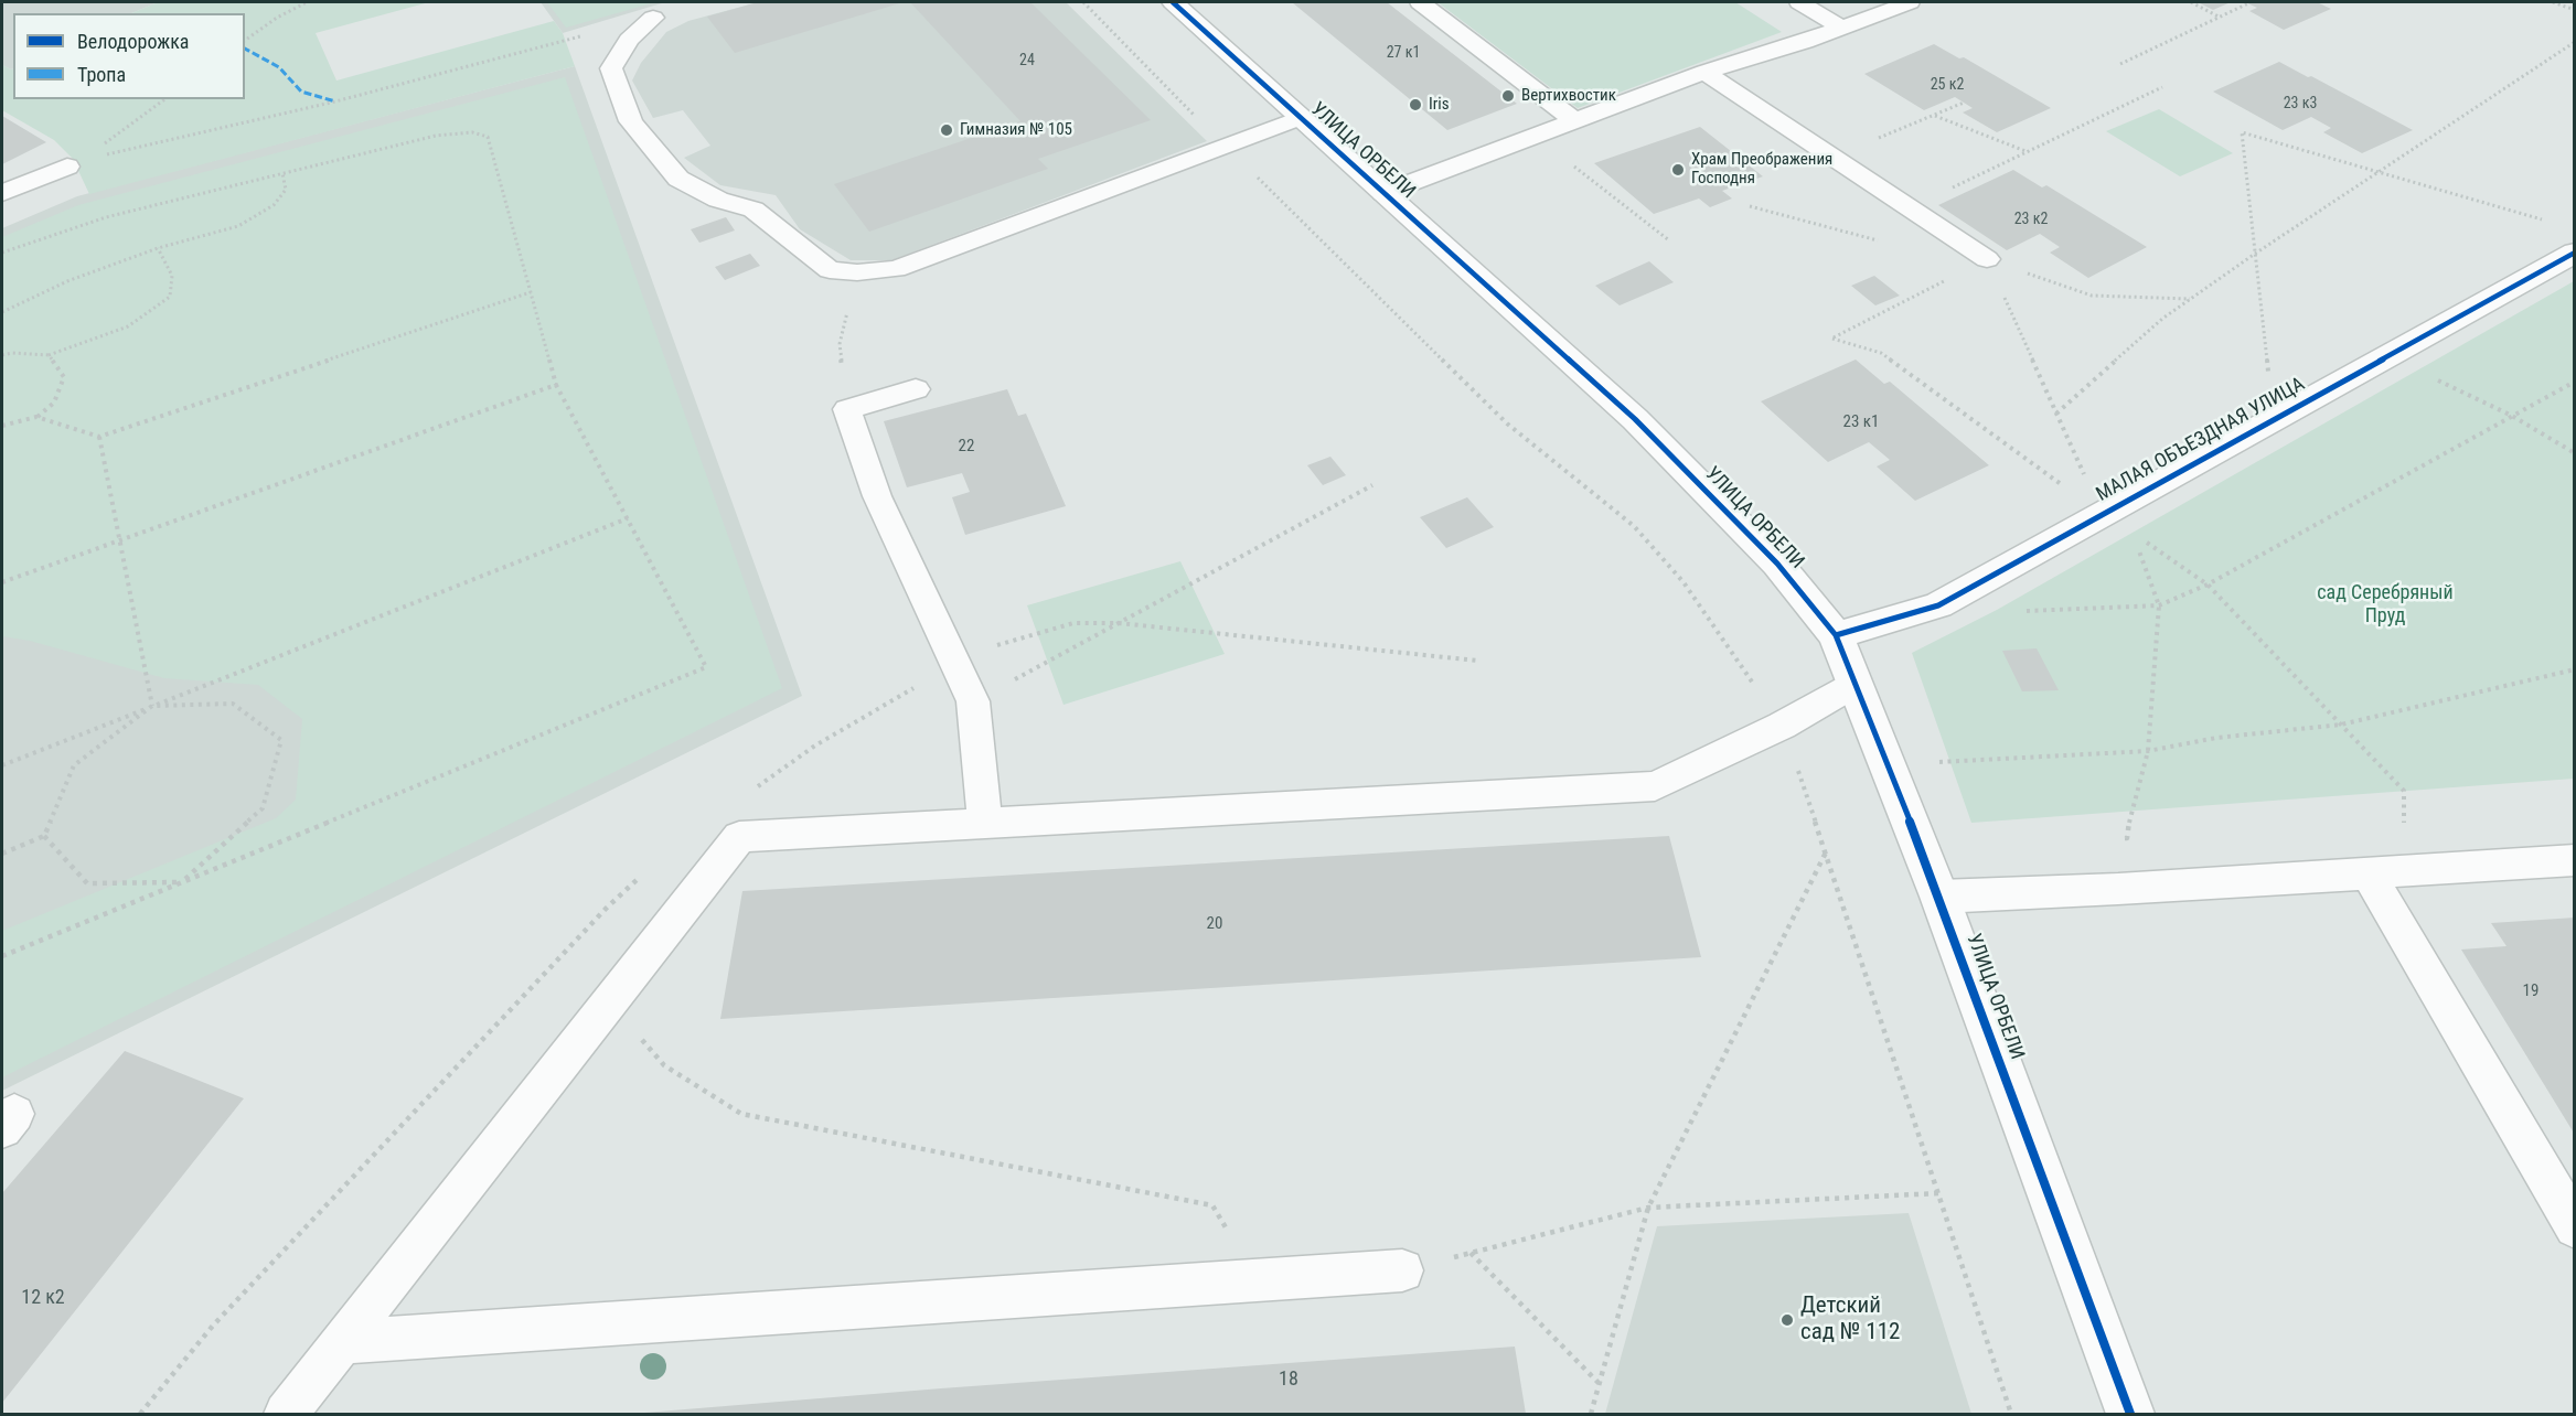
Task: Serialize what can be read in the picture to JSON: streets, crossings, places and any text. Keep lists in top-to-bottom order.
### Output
{
  "streets": {
    "street": ["УЛИЦА ОРБЕЛИ", "МАЛАЯ ОБЪЕЗДНАЯ УЛИЦА"]
  },
  "crossings": [
    ["УЛИЦА ОРБЕЛИ", "МАЛАЯ ОБЪЕЗДНАЯ УЛИЦА"]
  ],
  "parks": ["сад Серебряный Пруд"],
  "places": [
    "Вертихвостик",
    "Iris",
    "Гимназия № 105",
    "Храм Преображения Господня",
    "Детский сад № 112"
  ],
  "house_numbers": [
    "27 к1",
    "24",
    "25 к2",
    "23 к3",
    "23 к2",
    "23 к1",
    "22",
    "20",
    "19",
    "12 к2",
    "18"
  ],
  "legend": ["Велодорожка", "Тропа"]
}
